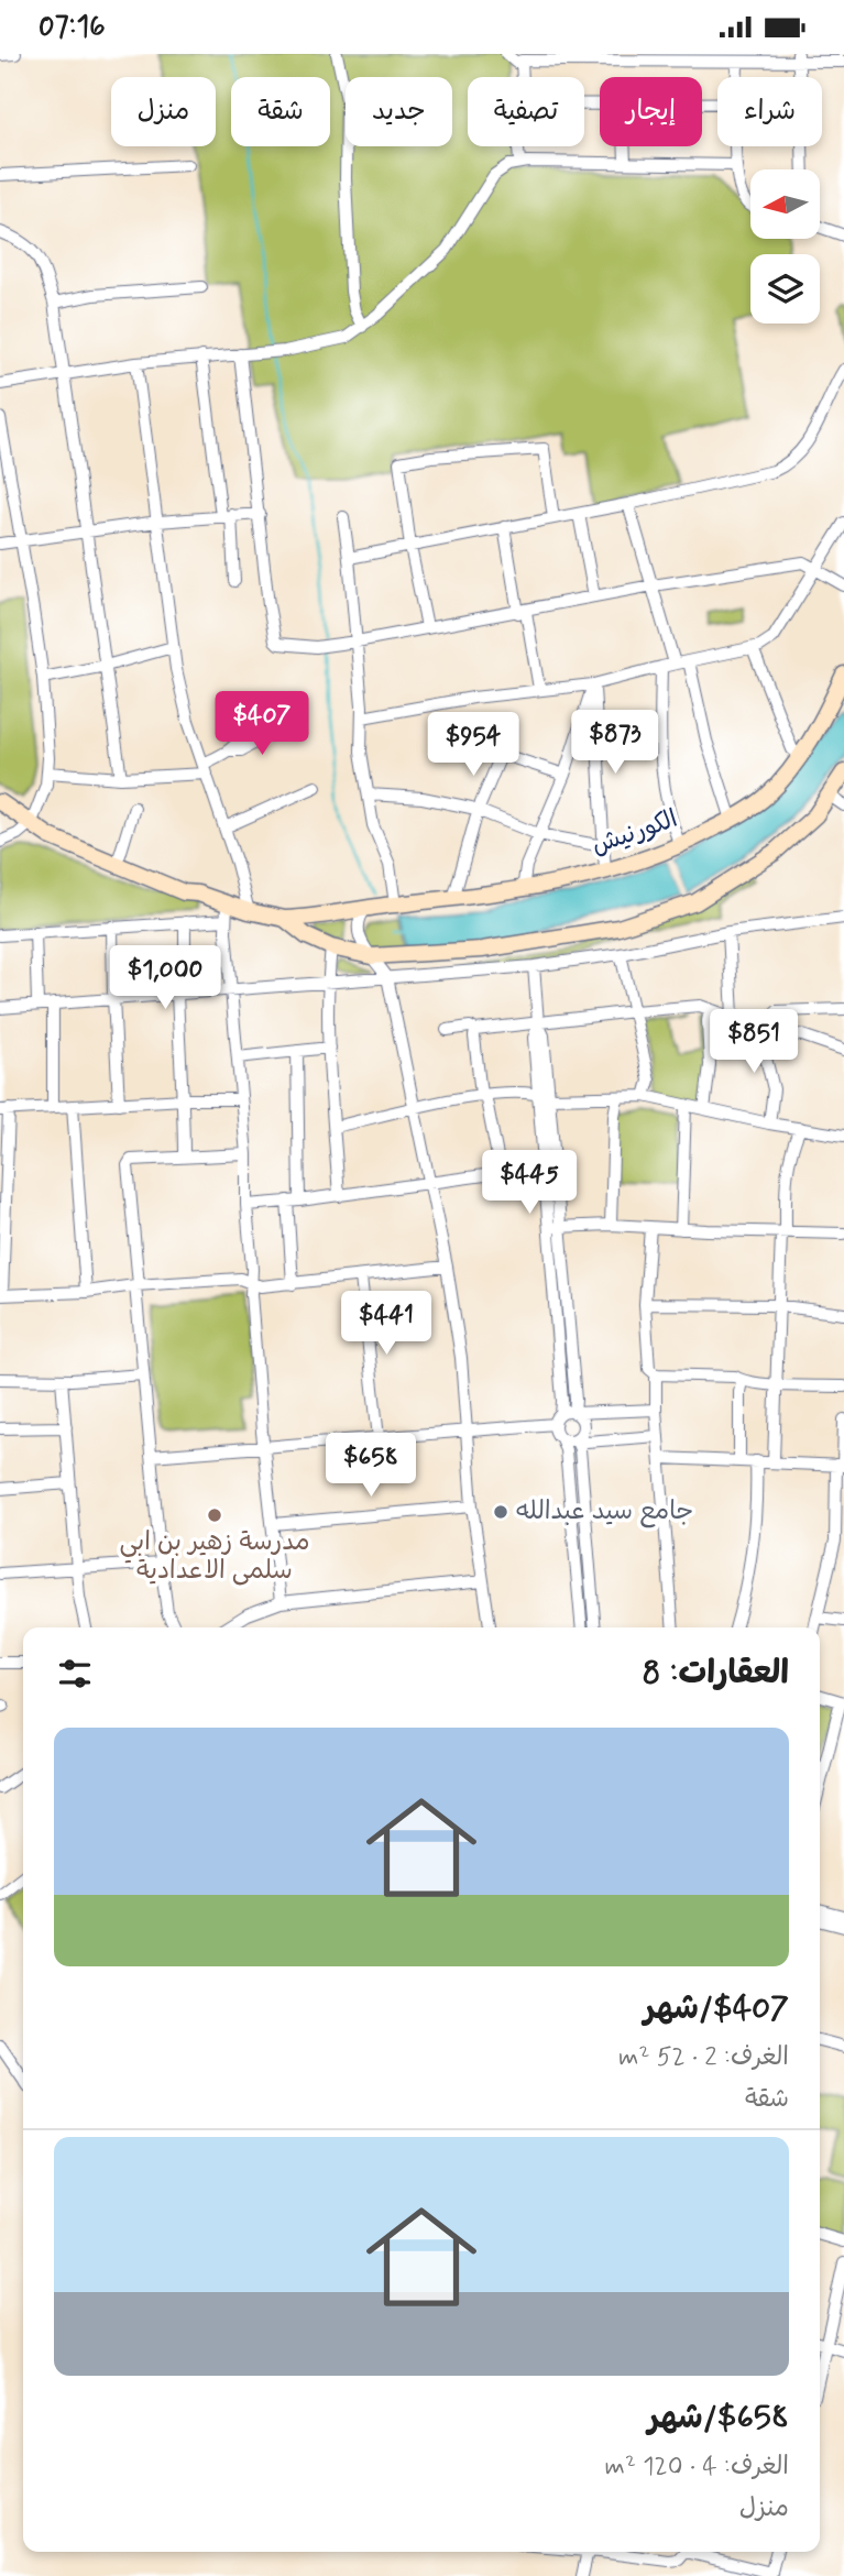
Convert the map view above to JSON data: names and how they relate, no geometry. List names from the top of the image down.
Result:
{
  "streets": {
    "main road": ["الكورنيش"]
  },
  "places": ["جامع سيد عبدالله", "مدرسة زهير بن ابي سلمى الاعدادية"],
  "north": "left",
  "page": {
    "status": "07:16",
    "chip": [
      "شراء",
      "إيجار",
      "تصفية",
      "جديد",
      "شقة",
      "منزل"
    ],
    "price": [
      "$407",
      "$873",
      "$954",
      "$1,000",
      "$851",
      "$445",
      "$441",
      "$658"
    ],
    "heading": "العقارات: 8",
    "list": [
      {
        "name": "$407/شهر",
        "note": "الغرف: 2 · 52 m² · شقة"
      },
      {
        "name": "$658/شهر",
        "note": "الغرف: 4 · 120 m² · منزل"
      }
    ]
  }
}
